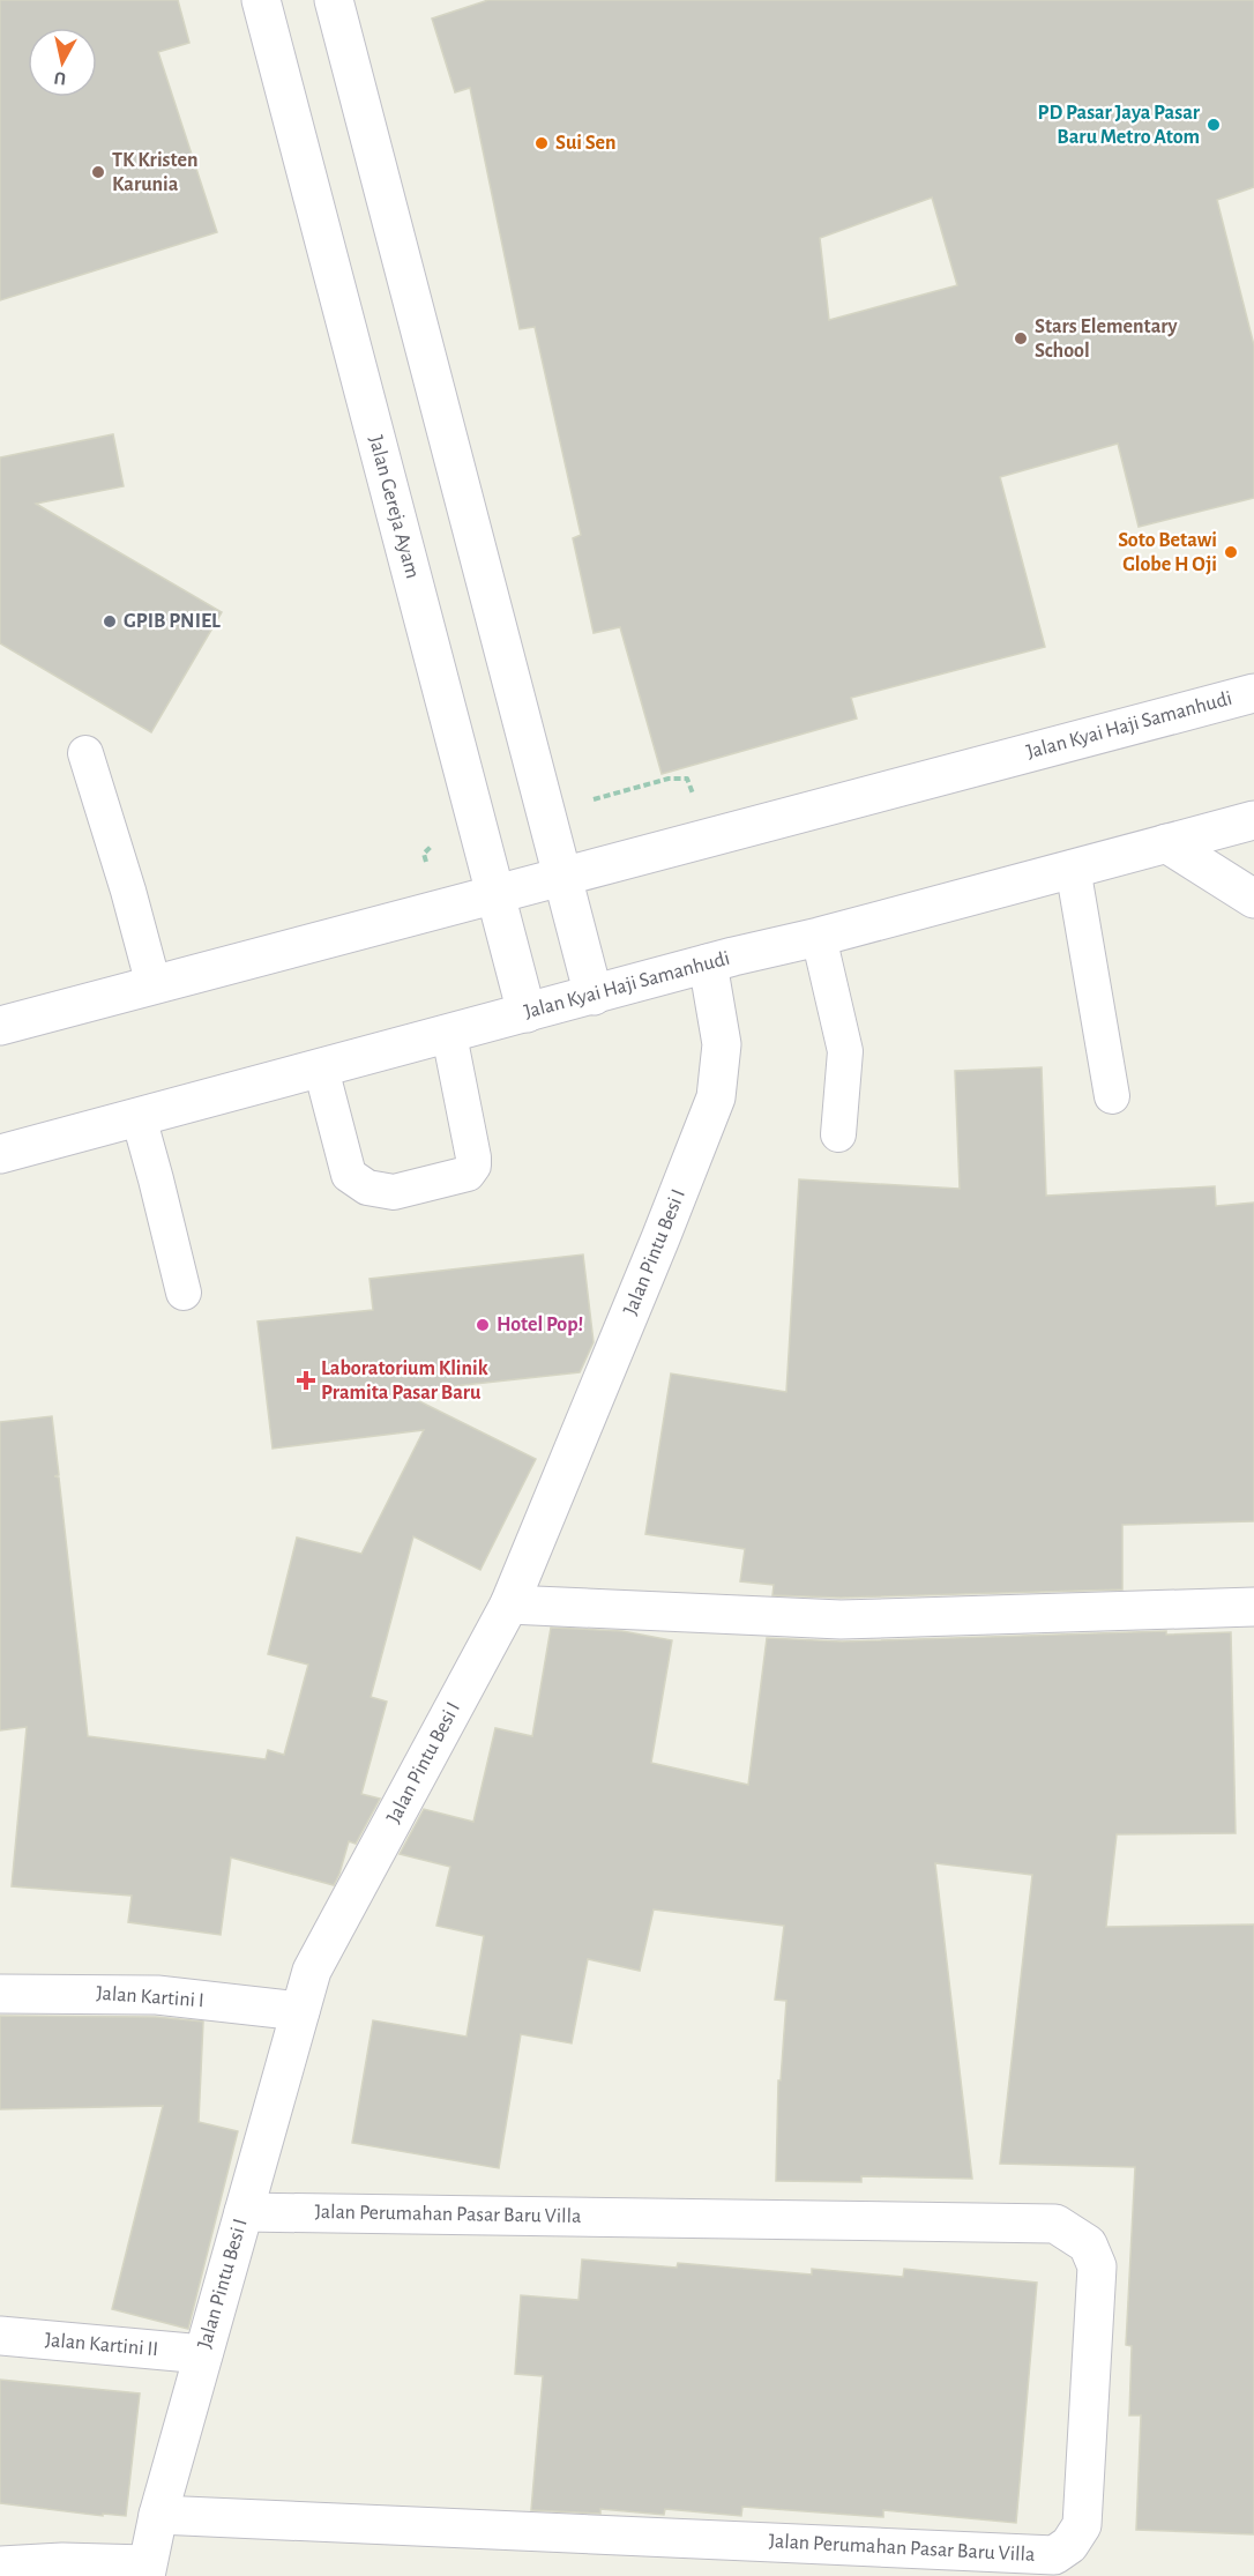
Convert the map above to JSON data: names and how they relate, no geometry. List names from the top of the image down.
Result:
{
  "streets": {
    "street": [
      "Jalan Gereja Ayam",
      "Jalan Kyai Haji Samanhudi",
      "Jalan Pintu Besi I",
      "Jalan Kartini I",
      "Jalan Perumahan Pasar Baru Villa",
      "Jalan Kartini II"
    ]
  },
  "crossings": [
    ["Jalan Gereja Ayam", "Jalan Kyai Haji Samanhudi"],
    ["Jalan Kyai Haji Samanhudi", "Jalan Pintu Besi I"],
    ["Jalan Pintu Besi I", "Jalan Kartini I"],
    ["Jalan Pintu Besi I", "Jalan Perumahan Pasar Baru Villa"],
    ["Jalan Pintu Besi I", "Jalan Kartini II"]
  ],
  "places": {
    "other": [
      "PD Pasar Jaya Pasar Baru Metro Atom",
      "Sui Sen",
      "TK Kristen Karunia",
      "Stars Elementary School",
      "Soto Betawi Globe H Oji",
      "GPIB PNIEL",
      "Hotel Pop!"
    ],
    "health": ["Laboratorium Klinik Pramita Pasar Baru"]
  },
  "north": "bottom"
}
